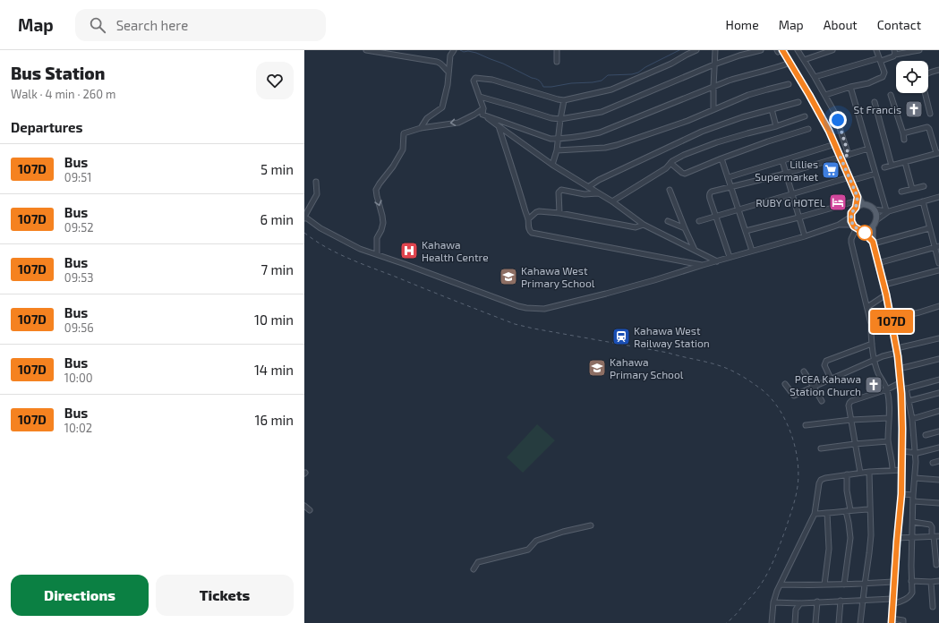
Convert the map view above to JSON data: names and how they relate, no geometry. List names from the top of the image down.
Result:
{
  "places": {
    "church": ["St Francis", "PCEA Kahawa Station Church"],
    "supermarket": ["Lillies Supermarket"],
    "hotel": ["RUBY G HOTEL"],
    "hospital": ["Kahawa Health Centre"],
    "school or university": ["Kahawa West Primary School", "Kahawa Primary School"],
    "station": ["Kahawa West Railway Station"]
  },
  "lines": ["bus line 107D"],
  "page": {
    "header": "Map",
    "search": "Search here",
    "nav": [
      "Home",
      "Map",
      "About",
      "Contact"
    ],
    "heading": [
      ["Bus Station", "Walk · 4 min · 260 m"],
      "Departures"
    ],
    "on_map": "107D",
    "list": [
      {
        "mark": "107D",
        "name": "Bus",
        "note": "09:51",
        "value": "5 min"
      },
      {
        "mark": "107D",
        "name": "Bus",
        "note": "09:52",
        "value": "6 min"
      },
      {
        "mark": "107D",
        "name": "Bus",
        "note": "09:53",
        "value": "7 min"
      },
      {
        "mark": "107D",
        "name": "Bus",
        "note": "09:56",
        "value": "10 min"
      },
      {
        "mark": "107D",
        "name": "Bus",
        "note": "10:00",
        "value": "14 min"
      },
      {
        "mark": "107D",
        "name": "Bus",
        "note": "10:02",
        "value": "16 min"
      }
    ],
    "buttons": ["Directions", "Tickets"]
  }
}
